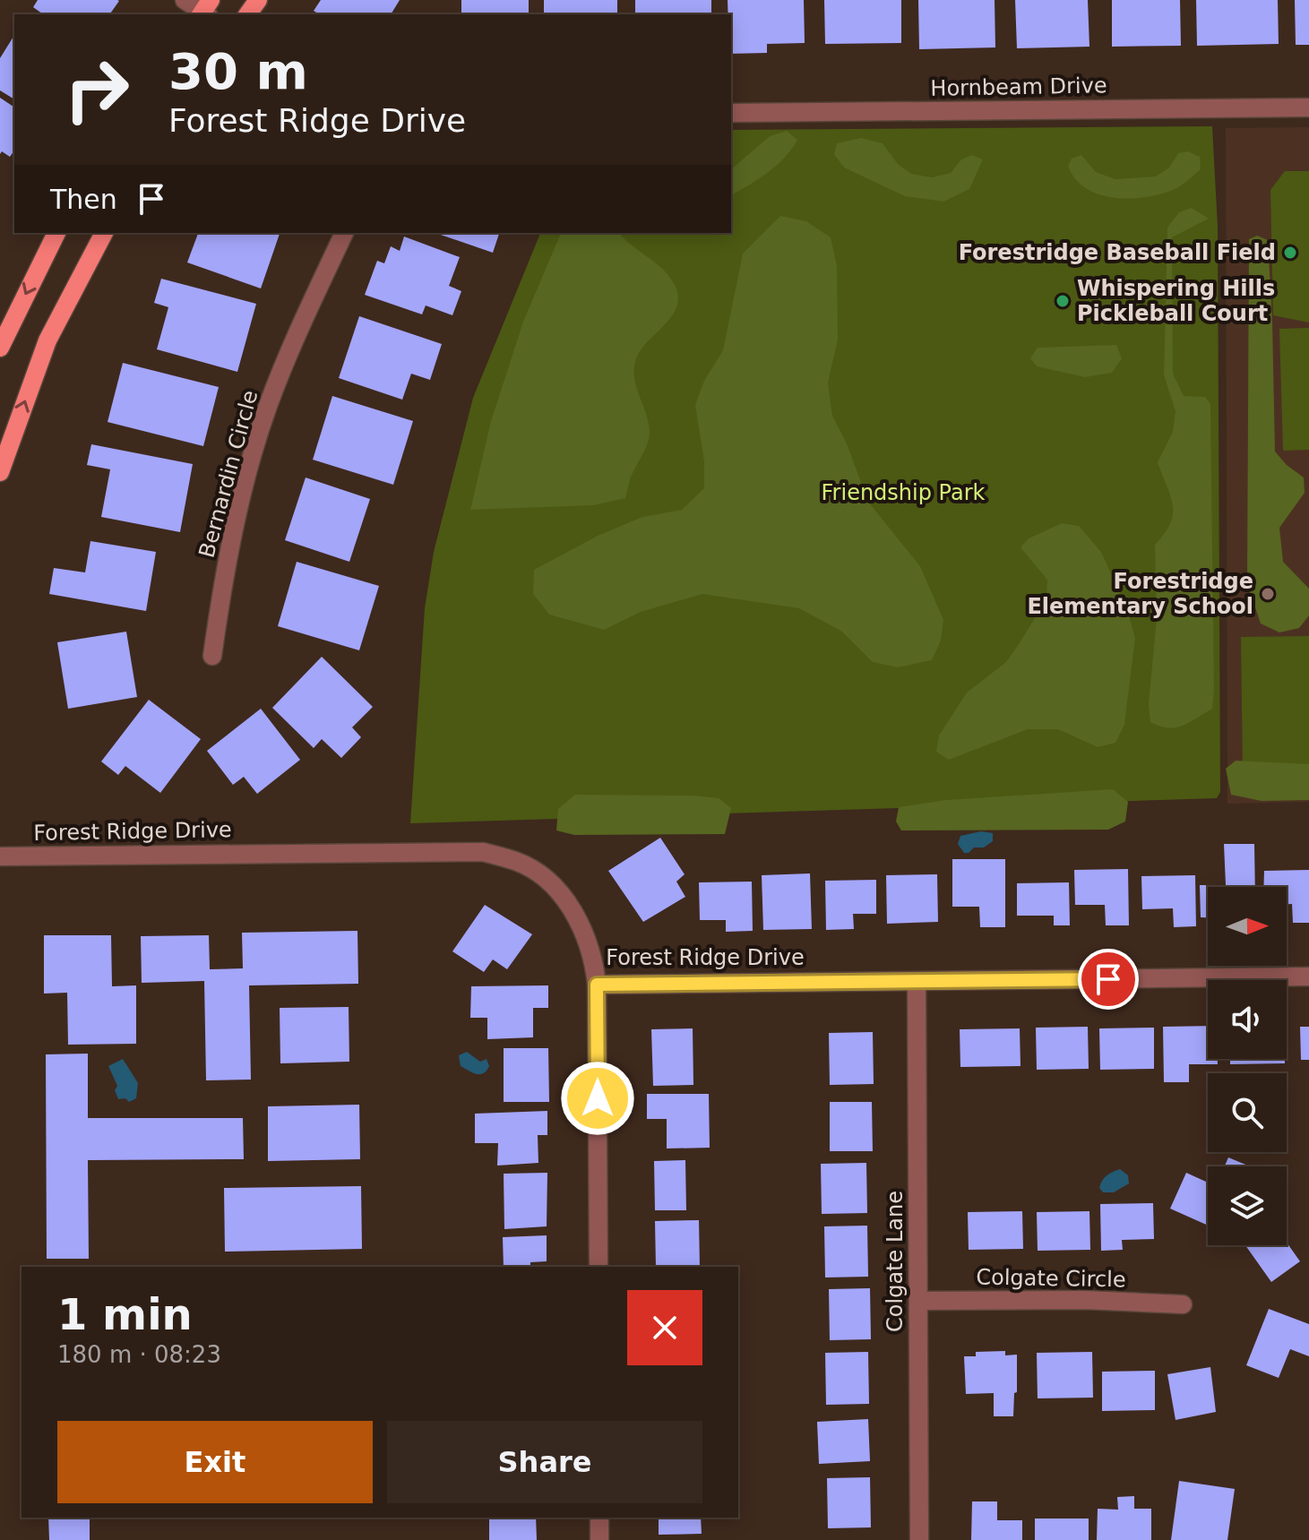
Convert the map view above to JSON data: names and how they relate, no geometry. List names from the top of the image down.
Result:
{
  "streets": {
    "street": [
      "Hornbeam Drive",
      "Bernardin Circle",
      "Forest Ridge Drive",
      "Colgate Lane",
      "Colgate Circle"
    ]
  },
  "crossings": [
    ["Forest Ridge Drive", "Colgate Lane"],
    ["Colgate Lane", "Colgate Circle"]
  ],
  "parks": ["Friendship Park"],
  "places": ["Forestridge Baseball Field", "Whispering Hills Pickleball Court", "Forestridge Elementary School"],
  "north": "right",
  "page": {
    "turn": ["30 m", "Forest Ridge Drive"],
    "then": "Then",
    "heading": ["1 min", "180 m · 08:23"],
    "buttons": ["Exit", "Share"]
  }
}
